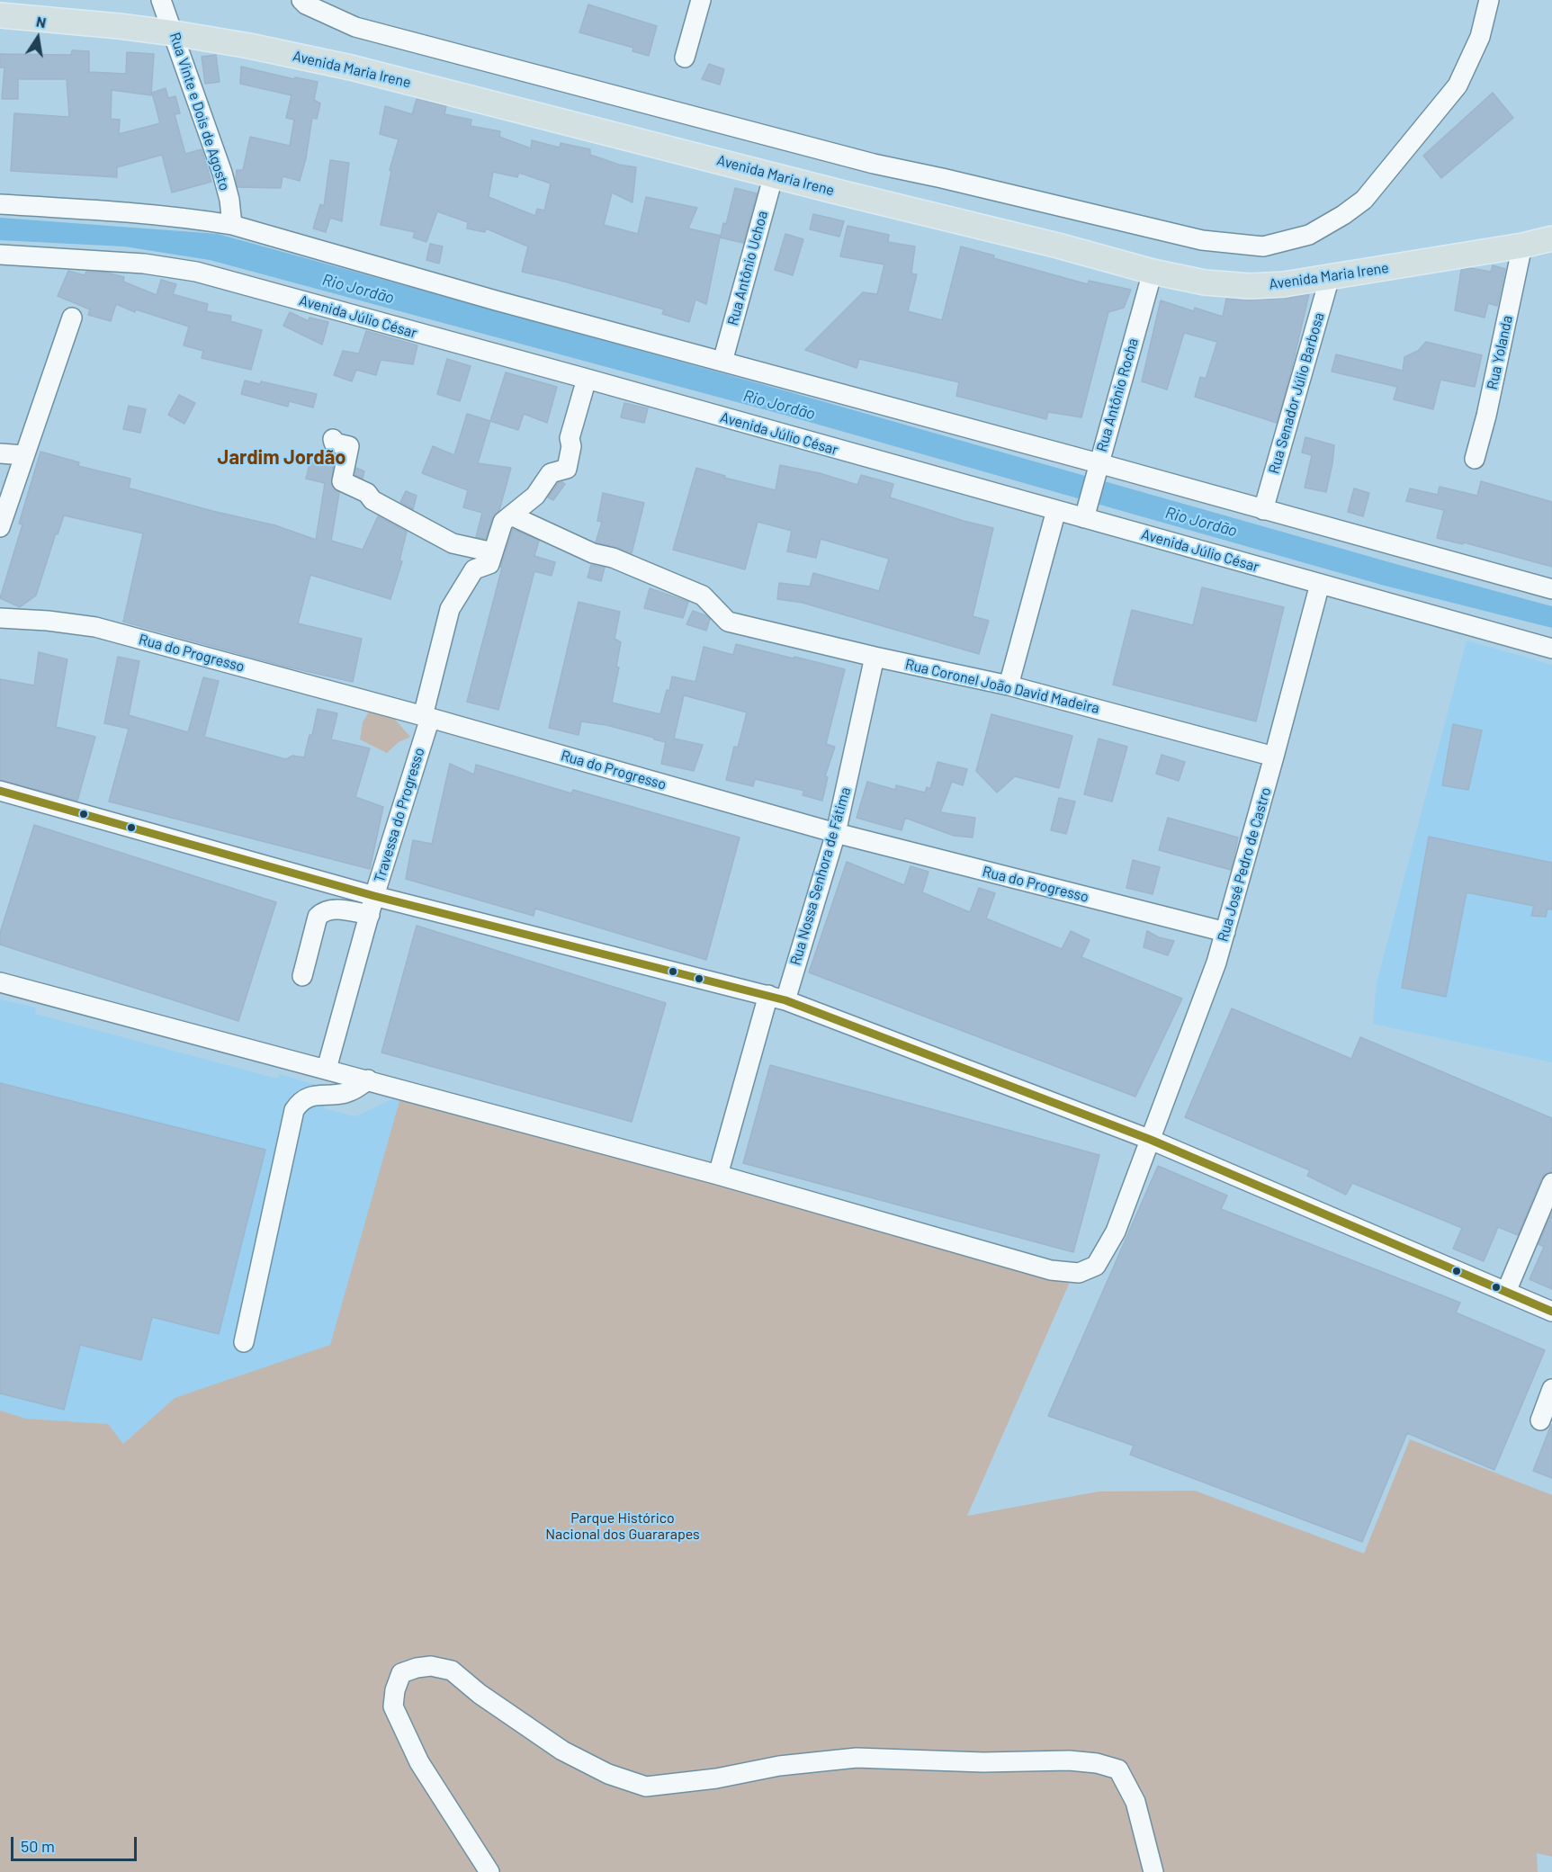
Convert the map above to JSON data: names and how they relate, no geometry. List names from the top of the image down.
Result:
{
  "streets": {
    "main road": ["Avenida Maria Irene"],
    "street": [
      "Rua Vinte e Dois de Agosto",
      "Rua Antônio Uchoa",
      "Avenida Júlio César",
      "Rua Yolanda",
      "Rua Senador Júlio Barbosa",
      "Rua Antônio Rocha",
      "Rua do Progresso",
      "Rua Coronel João David Madeira",
      "Travessa do Progresso",
      "Rua José Pedro de Castro",
      "Rua Nossa Senhora de Fátima"
    ]
  },
  "crossings": [
    ["Avenida Maria Irene", "Rua Vinte e Dois de Agosto"],
    ["Avenida Maria Irene", "Rua Antônio Uchoa"],
    ["Avenida Maria Irene", "Rua Yolanda"],
    ["Avenida Maria Irene", "Rua Senador Júlio Barbosa"],
    ["Avenida Maria Irene", "Rua Antônio Rocha"],
    ["Avenida Júlio César", "Rua Antônio Rocha"],
    ["Avenida Júlio César", "Rua José Pedro de Castro"],
    ["Rua do Progresso", "Travessa do Progresso"],
    ["Rua do Progresso", "Rua José Pedro de Castro"],
    ["Rua do Progresso", "Rua Nossa Senhora de Fátima"],
    ["Rua Coronel João David Madeira", "Rua José Pedro de Castro"],
    ["Rua Coronel João David Madeira", "Rua Nossa Senhora de Fátima"],
    ["Travessa do Progresso", "Rua José Pedro de Castro"],
    ["Rua José Pedro de Castro", "Rua Nossa Senhora de Fátima"]
  ],
  "districts": ["Jardim Jordão"],
  "water": ["Rio Jordão"],
  "parks": ["Parque Histórico Nacional dos Guararapes"],
  "scale_bar": "50 m",
  "north": "top"
}
